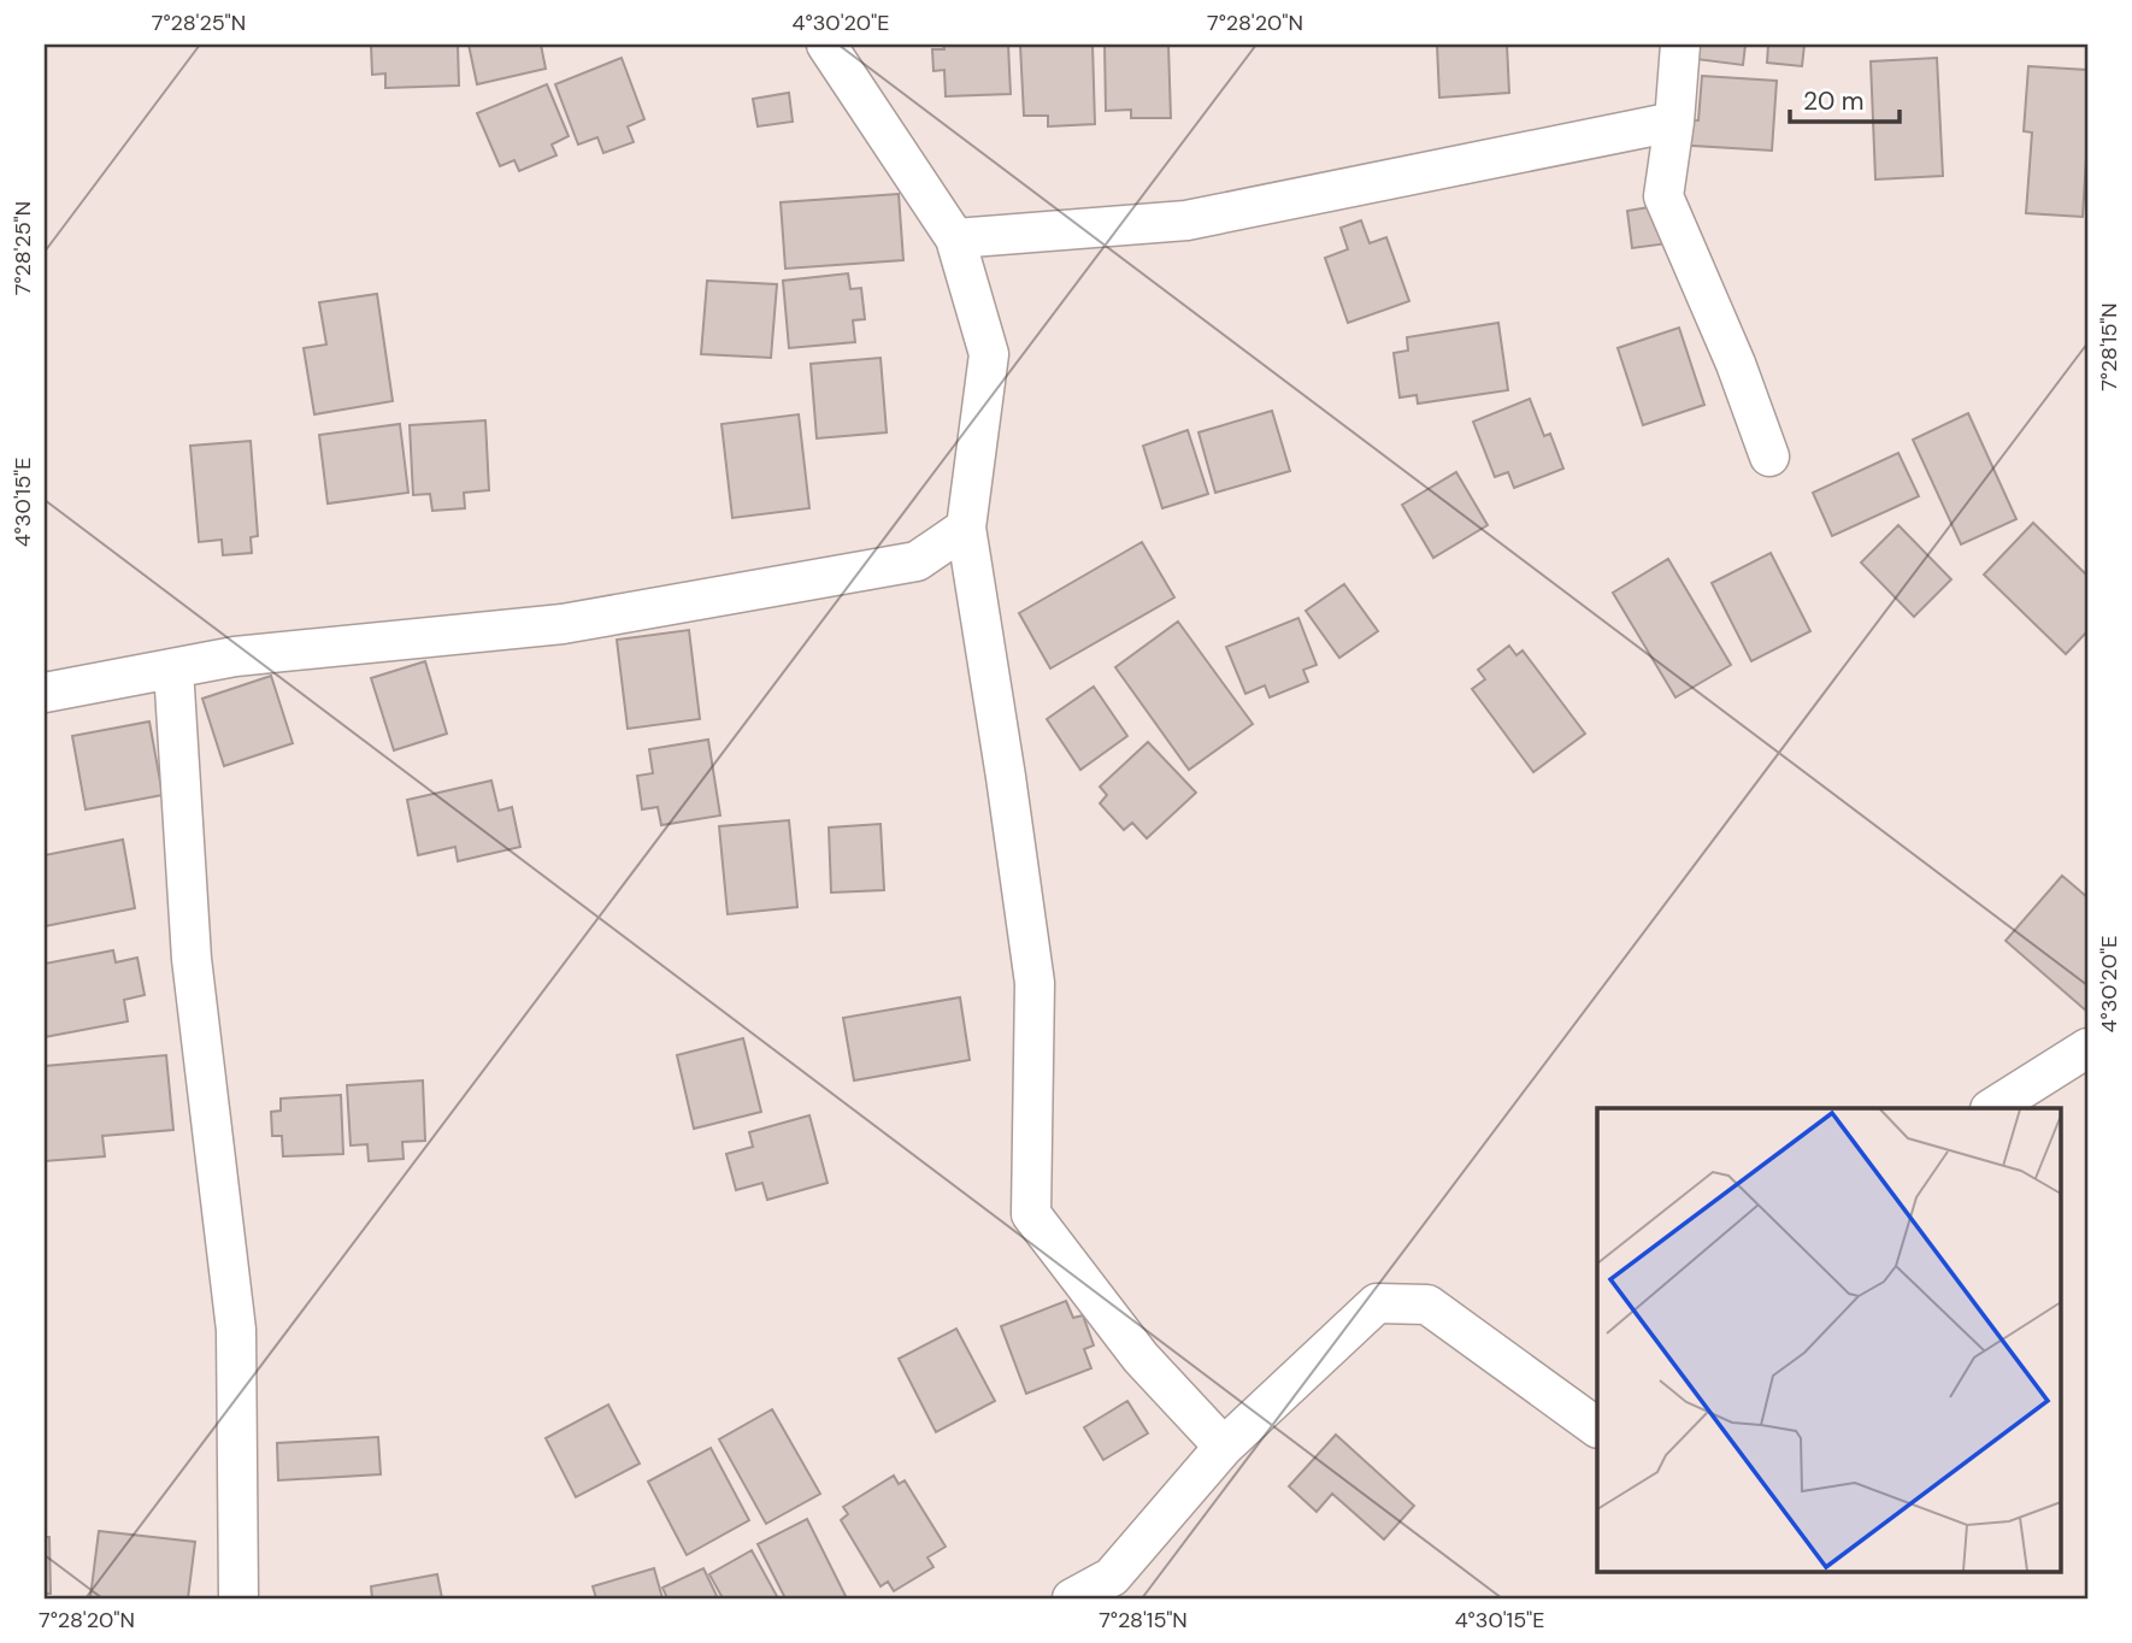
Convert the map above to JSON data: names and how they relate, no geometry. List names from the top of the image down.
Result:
{
  "scale_bar": "20 m",
  "coordinates": [
    "7°28'25\"N",
    "4°30'20\"E",
    "7°28'20\"N",
    "7°28'15\"N",
    "4°30'15\"E"
  ]
}
